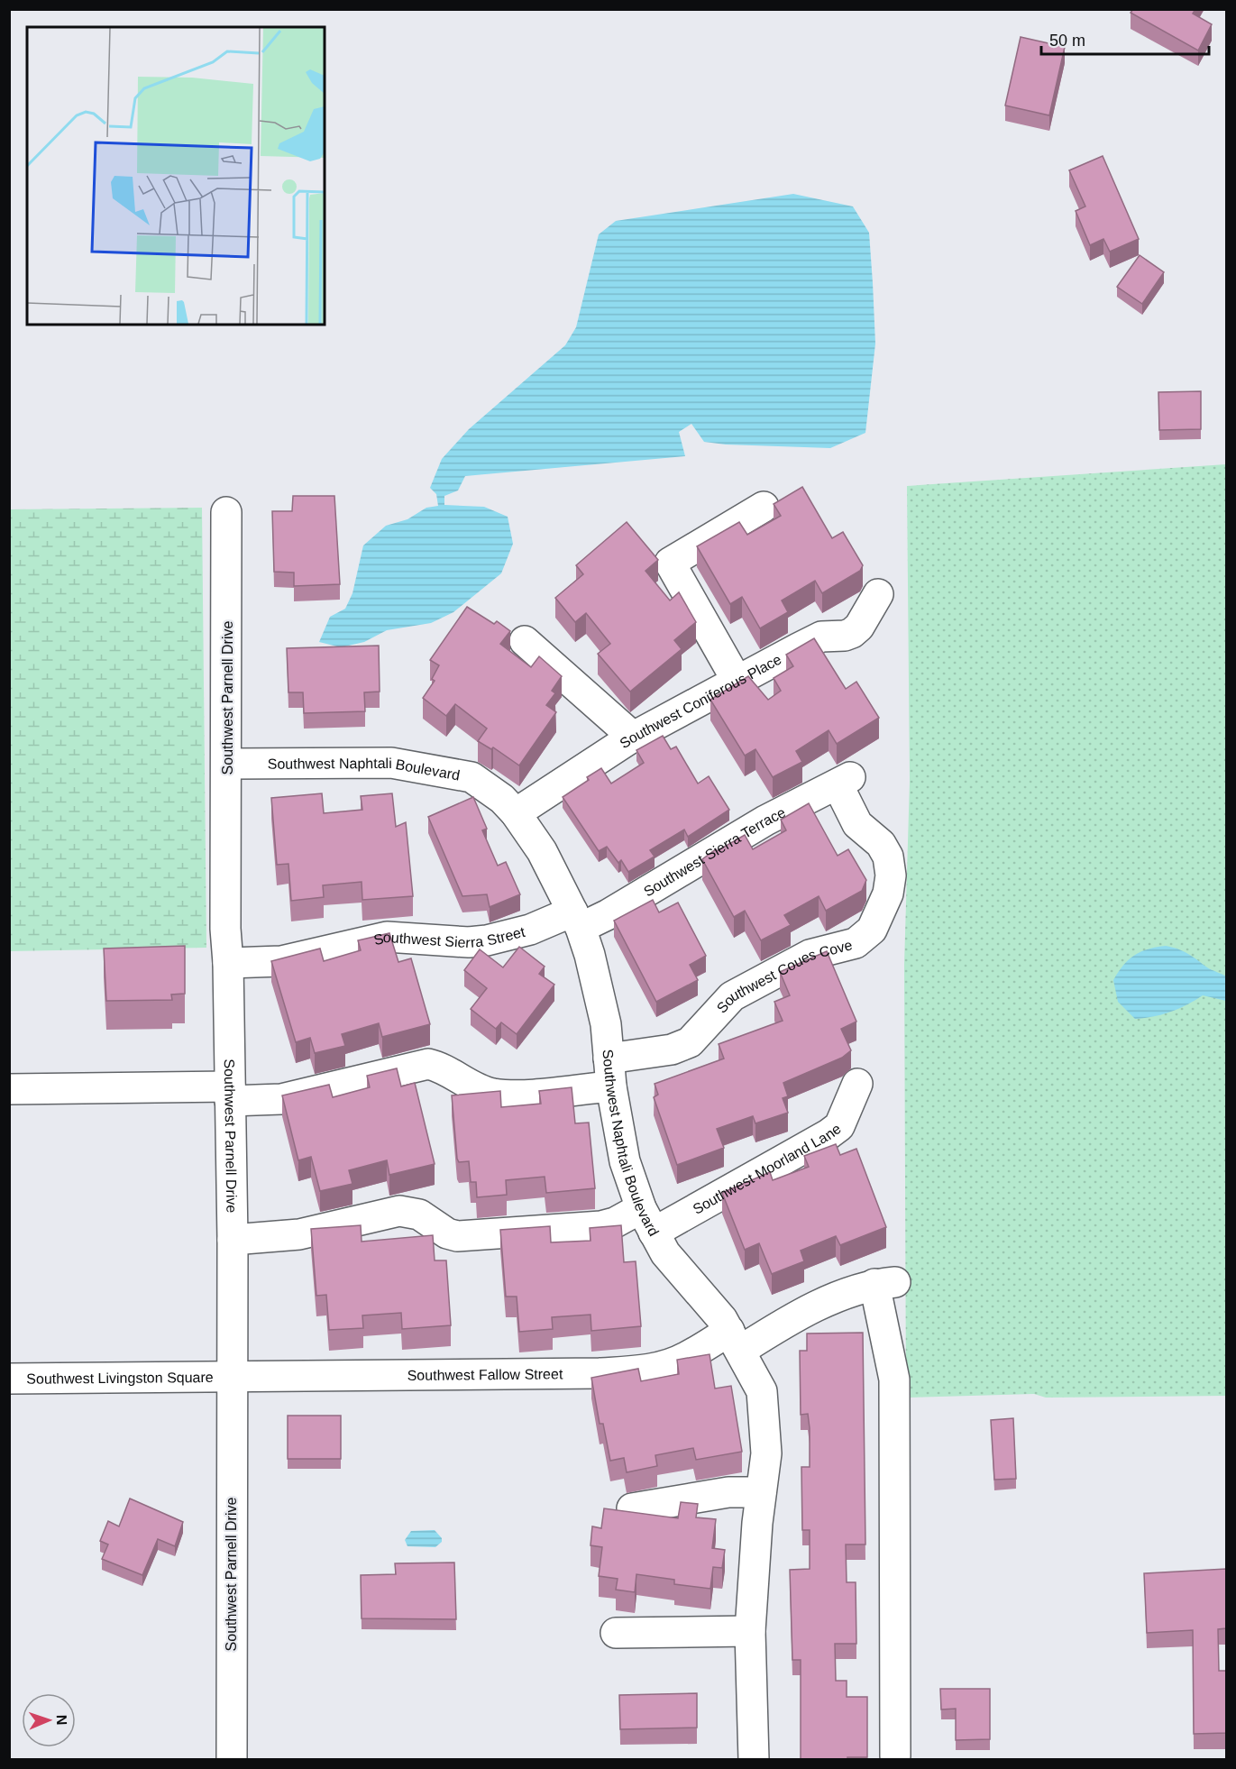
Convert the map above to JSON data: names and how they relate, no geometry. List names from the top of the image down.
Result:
{
  "streets": {
    "street": [
      "Southwest Parnell Drive",
      "Southwest Coniferous Place",
      "Southwest Naphtali Boulevard",
      "Southwest Sierra Terrace",
      "Southwest Sierra Street",
      "Southwest Coues Cove",
      "Southwest Moorland Lane",
      "Southwest Fallow Street",
      "Southwest Livingston Square"
    ]
  },
  "crossings": [
    ["Southwest Parnell Drive", "Southwest Naphtali Boulevard"],
    ["Southwest Parnell Drive", "Southwest Sierra Street"],
    ["Southwest Parnell Drive", "Southwest Coues Cove"],
    ["Southwest Parnell Drive", "Southwest Moorland Lane"],
    ["Southwest Parnell Drive", "Southwest Fallow Street"],
    ["Southwest Parnell Drive", "Southwest Livingston Square"],
    ["Southwest Coniferous Place", "Southwest Naphtali Boulevard"],
    ["Southwest Naphtali Boulevard", "Southwest Sierra Terrace"],
    ["Southwest Naphtali Boulevard", "Southwest Sierra Street"],
    ["Southwest Naphtali Boulevard", "Southwest Coues Cove"],
    ["Southwest Naphtali Boulevard", "Southwest Moorland Lane"],
    ["Southwest Naphtali Boulevard", "Southwest Fallow Street"],
    ["Southwest Sierra Terrace", "Southwest Sierra Street"],
    ["Southwest Sierra Terrace", "Southwest Coues Cove"],
    ["Southwest Fallow Street", "Southwest Livingston Square"]
  ],
  "scale_bar": "50 m",
  "north": "right"
}
